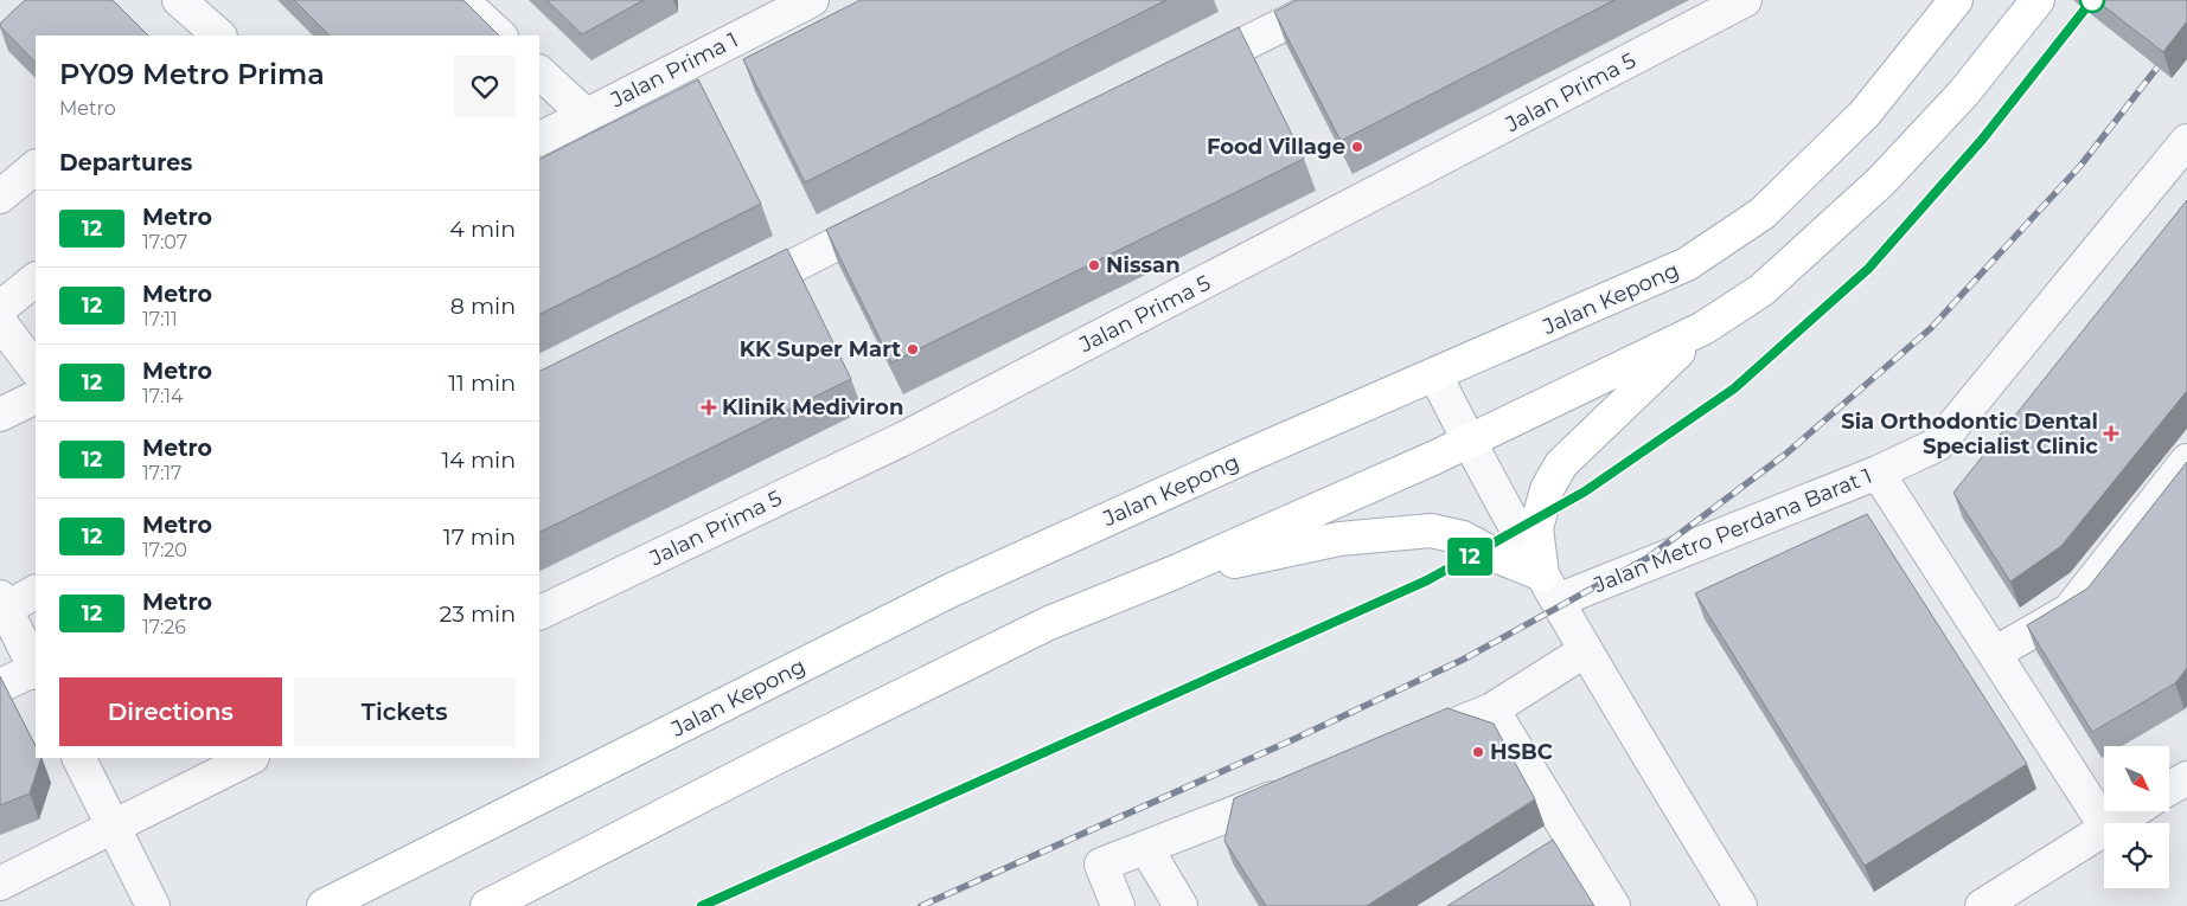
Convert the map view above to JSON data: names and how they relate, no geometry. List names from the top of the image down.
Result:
{
  "streets": {
    "main road": ["Jalan Kepong"],
    "street": ["Jalan Prima 1", "Jalan Prima 5", "Jalan Metro Perdana Barat 1"]
  },
  "places": {
    "other": [
      "Food Village",
      "Nissan",
      "KK Super Mart",
      "HSBC"
    ],
    "health": ["Klinik Mediviron", "Sia Orthodontic Dental Specialist Clinic"]
  },
  "lines": ["metro line 12"],
  "north": "bottom right",
  "page": {
    "on_map": "12",
    "heading": [
      ["PY09 Metro Prima", "Metro"],
      "Departures"
    ],
    "list": [
      {
        "mark": "12",
        "name": "Metro",
        "note": "17:07",
        "value": "4 min"
      },
      {
        "mark": "12",
        "name": "Metro",
        "note": "17:11",
        "value": "8 min"
      },
      {
        "mark": "12",
        "name": "Metro",
        "note": "17:14",
        "value": "11 min"
      },
      {
        "mark": "12",
        "name": "Metro",
        "note": "17:17",
        "value": "14 min"
      },
      {
        "mark": "12",
        "name": "Metro",
        "note": "17:20",
        "value": "17 min"
      },
      {
        "mark": "12",
        "name": "Metro",
        "note": "17:26",
        "value": "23 min"
      }
    ],
    "buttons": ["Directions", "Tickets"]
  }
}
